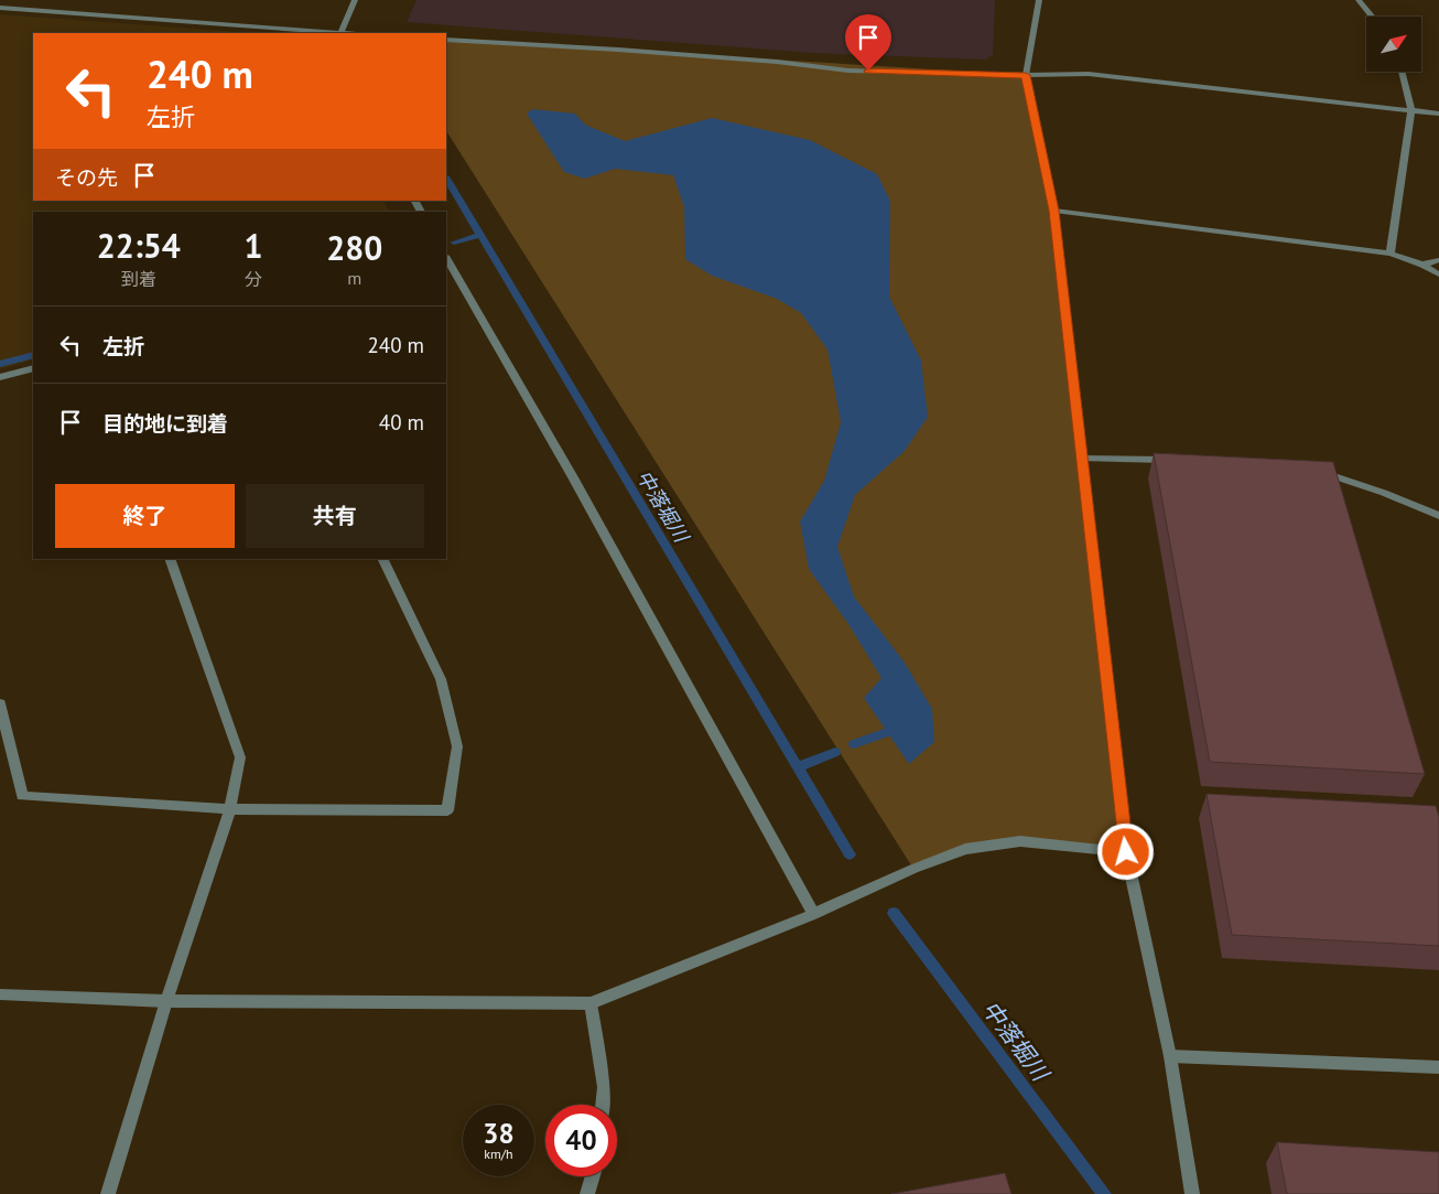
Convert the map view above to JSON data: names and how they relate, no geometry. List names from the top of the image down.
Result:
{
  "water": ["中落堀川"],
  "north": "top right",
  "page": {
    "turn": ["240 m", "左折"],
    "then": "その先",
    "eta": [
      "22:54",
      "到着",
      "1",
      "分",
      "280",
      "m"
    ],
    "list": [
      {
        "name": "左折",
        "value": "240 m"
      },
      {
        "name": "目的地に到着",
        "value": "40 m"
      }
    ],
    "buttons": ["終了", "共有"],
    "speed": "38 km/h",
    "limit": "40"
  }
}
